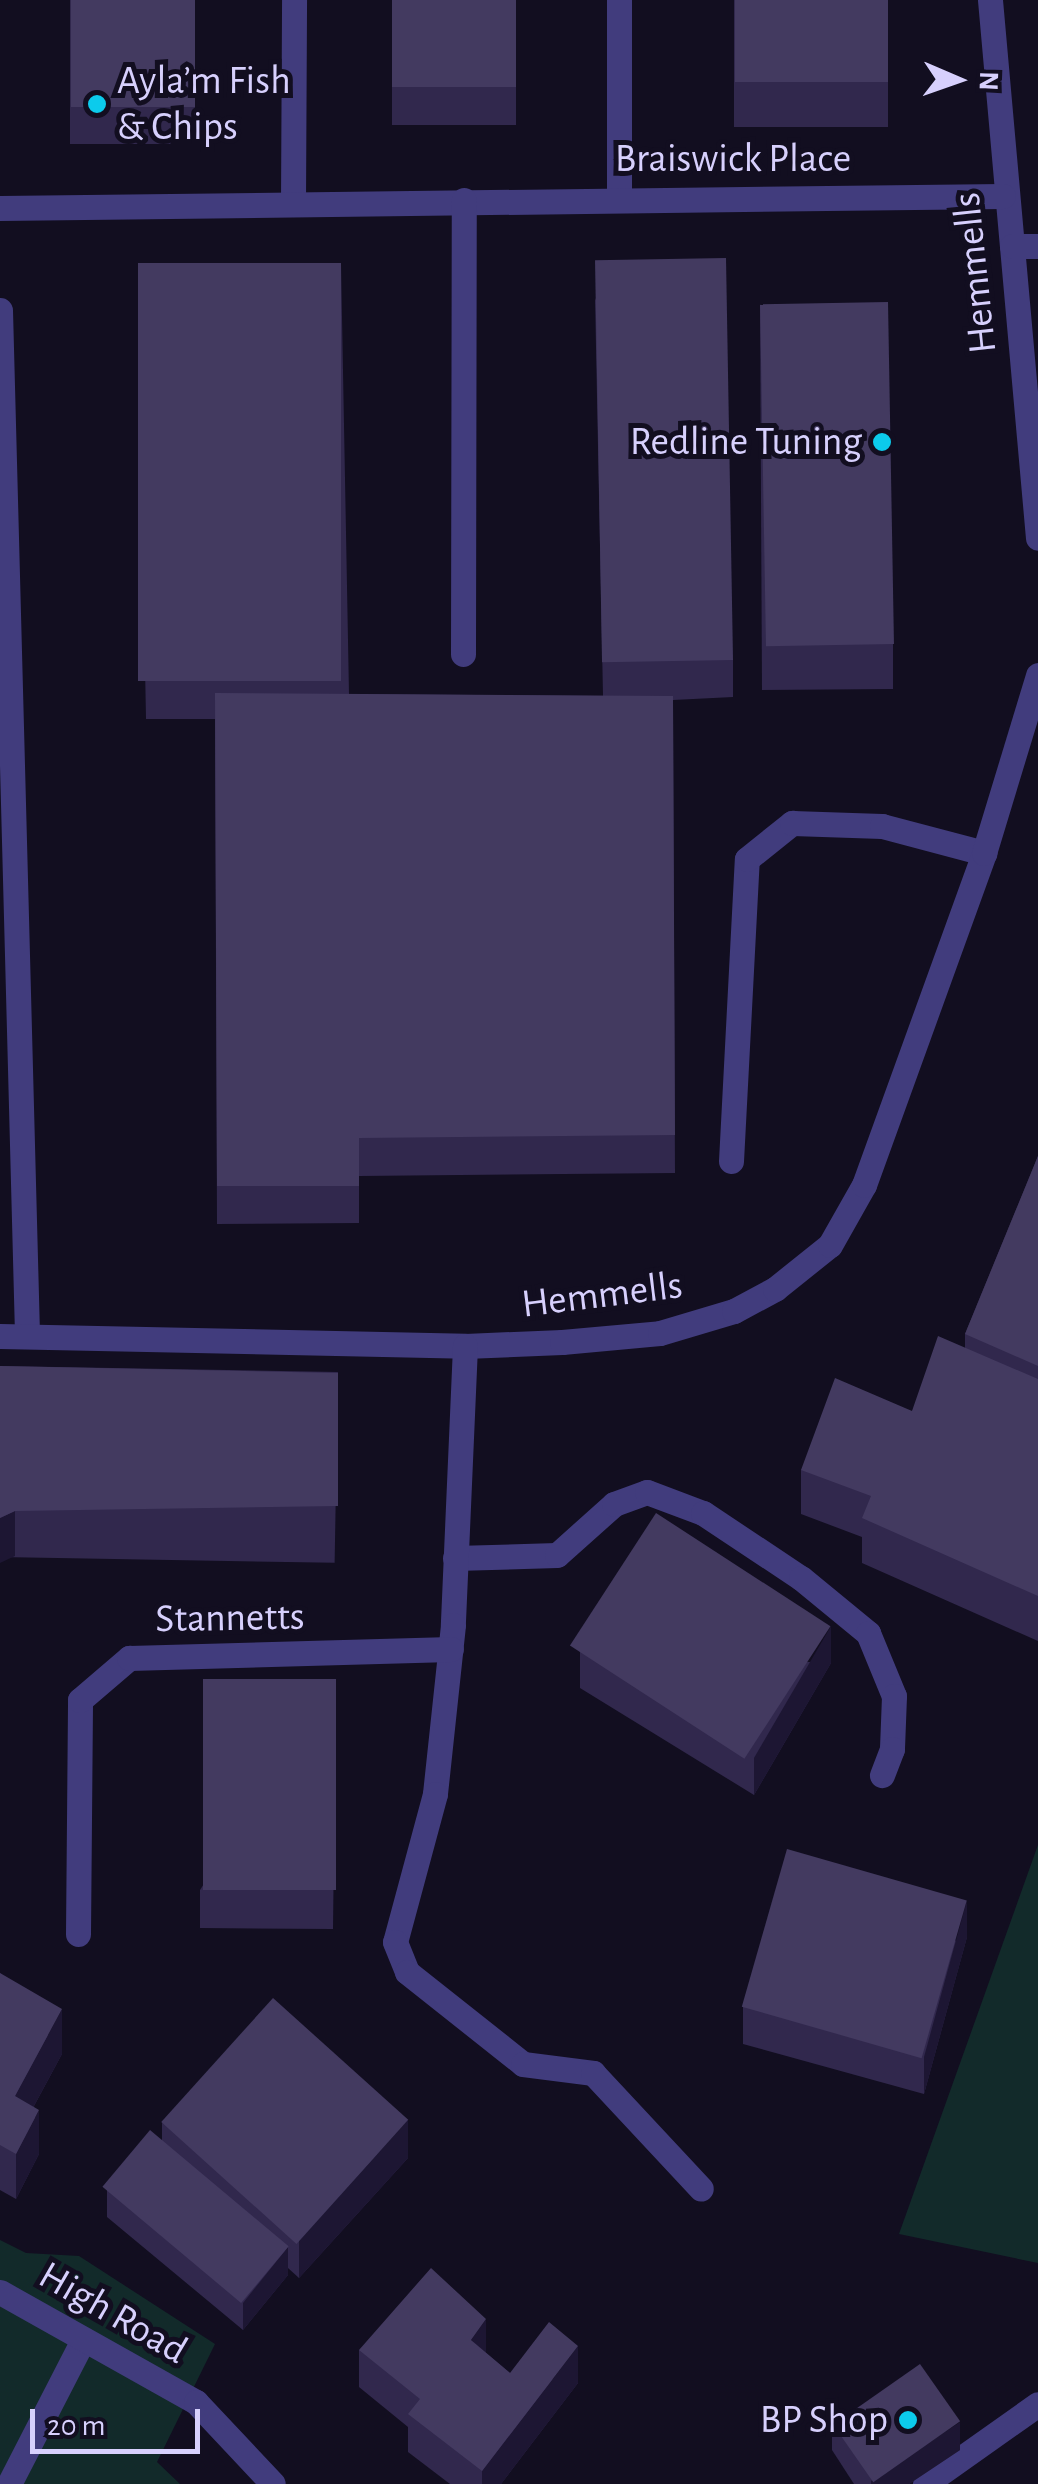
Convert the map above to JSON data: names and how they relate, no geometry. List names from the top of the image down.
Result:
{
  "streets": {
    "street": [
      "Braiswick Place",
      "Hemmells",
      "Stannetts",
      "High Road"
    ]
  },
  "crossings": [
    ["Braiswick Place", "Hemmells"]
  ],
  "places": ["Ayla’m Fish & Chips", "Redline Tuning", "BP Shop"],
  "scale_bar": "20 m",
  "north": "right"
}
